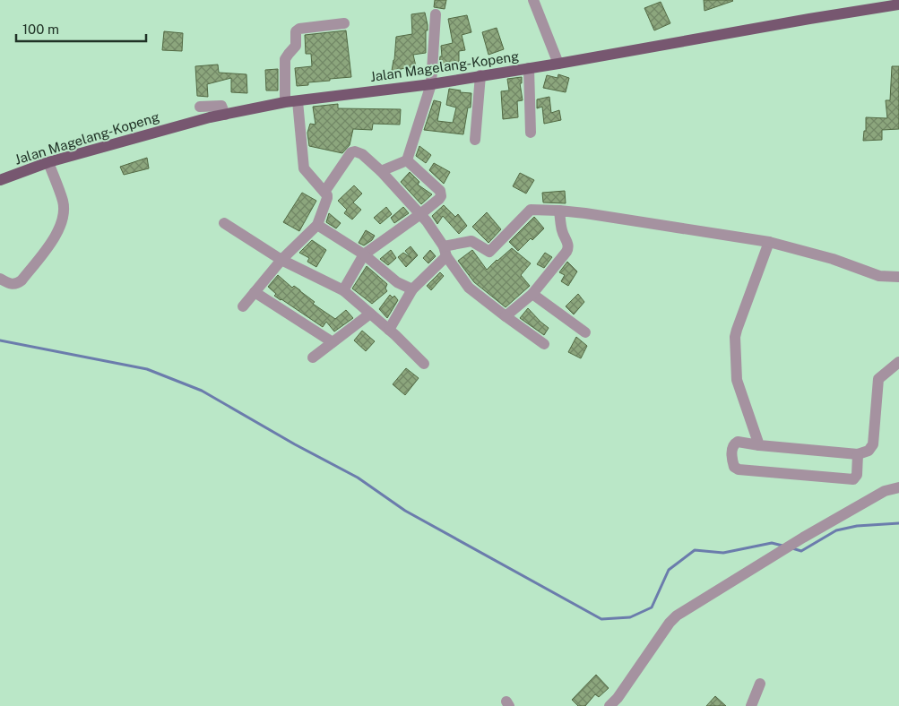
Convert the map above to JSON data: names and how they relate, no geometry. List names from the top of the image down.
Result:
{
  "streets": {
    "main road": ["Jalan Magelang-Kopeng"]
  },
  "scale_bar": "100 m"
}
